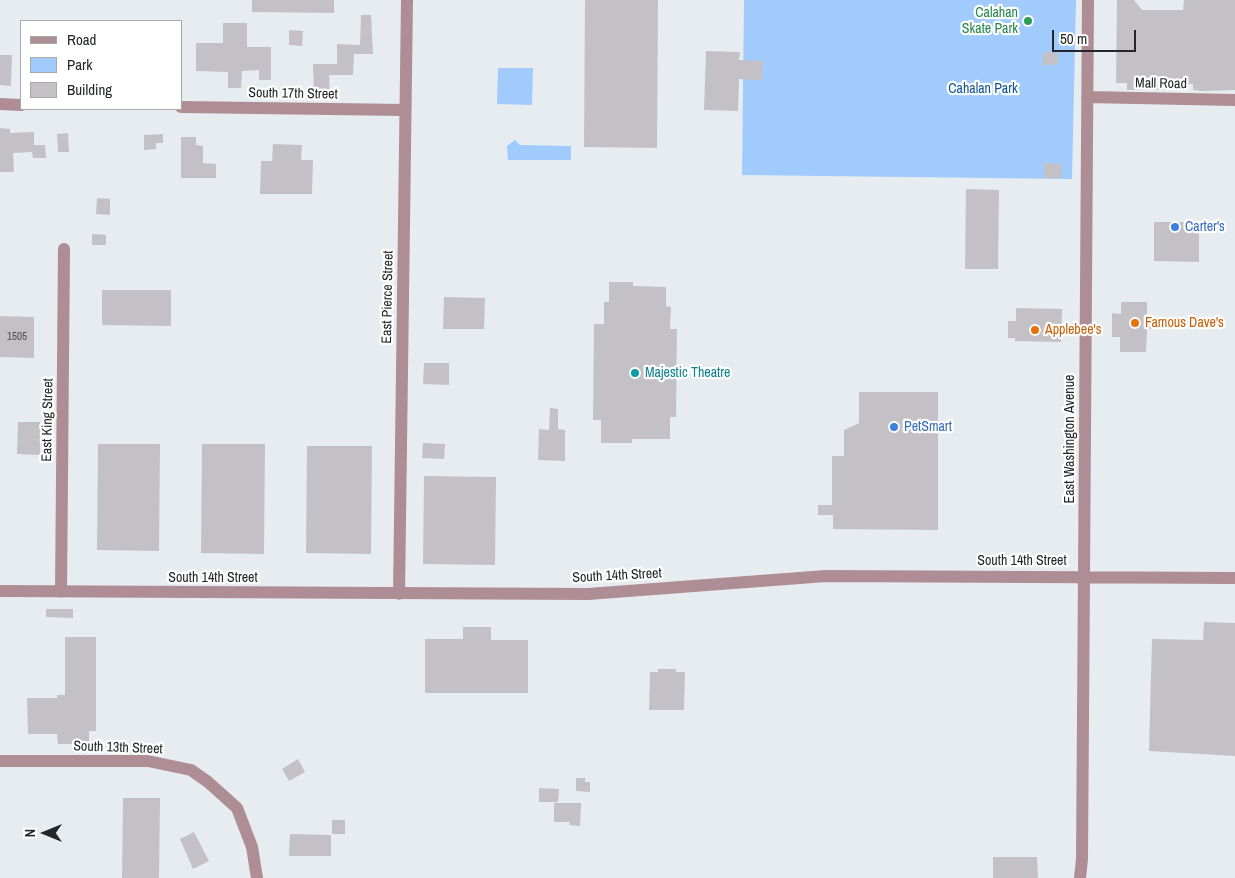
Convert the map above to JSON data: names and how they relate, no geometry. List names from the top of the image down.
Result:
{
  "streets": {
    "street": [
      "Mall Road",
      "South 17th Street",
      "East Pierce Street",
      "East King Street",
      "East Washington Avenue",
      "South 14th Street",
      "South 13th Street"
    ]
  },
  "crossings": [
    ["Mall Road", "East Washington Avenue"],
    ["South 17th Street", "East Pierce Street"],
    ["East Pierce Street", "South 14th Street"],
    ["East King Street", "South 14th Street"],
    ["East Washington Avenue", "South 14th Street"]
  ],
  "parks": ["Cahalan Park"],
  "places": [
    "Calahan Skate Park",
    "Carter's",
    "Famous Dave's",
    "Applebee's",
    "Majestic Theatre",
    "PetSmart"
  ],
  "house_numbers": ["1505"],
  "legend": ["Road", "Park", "Building"],
  "scale_bar": "50 m",
  "north": "left"
}
